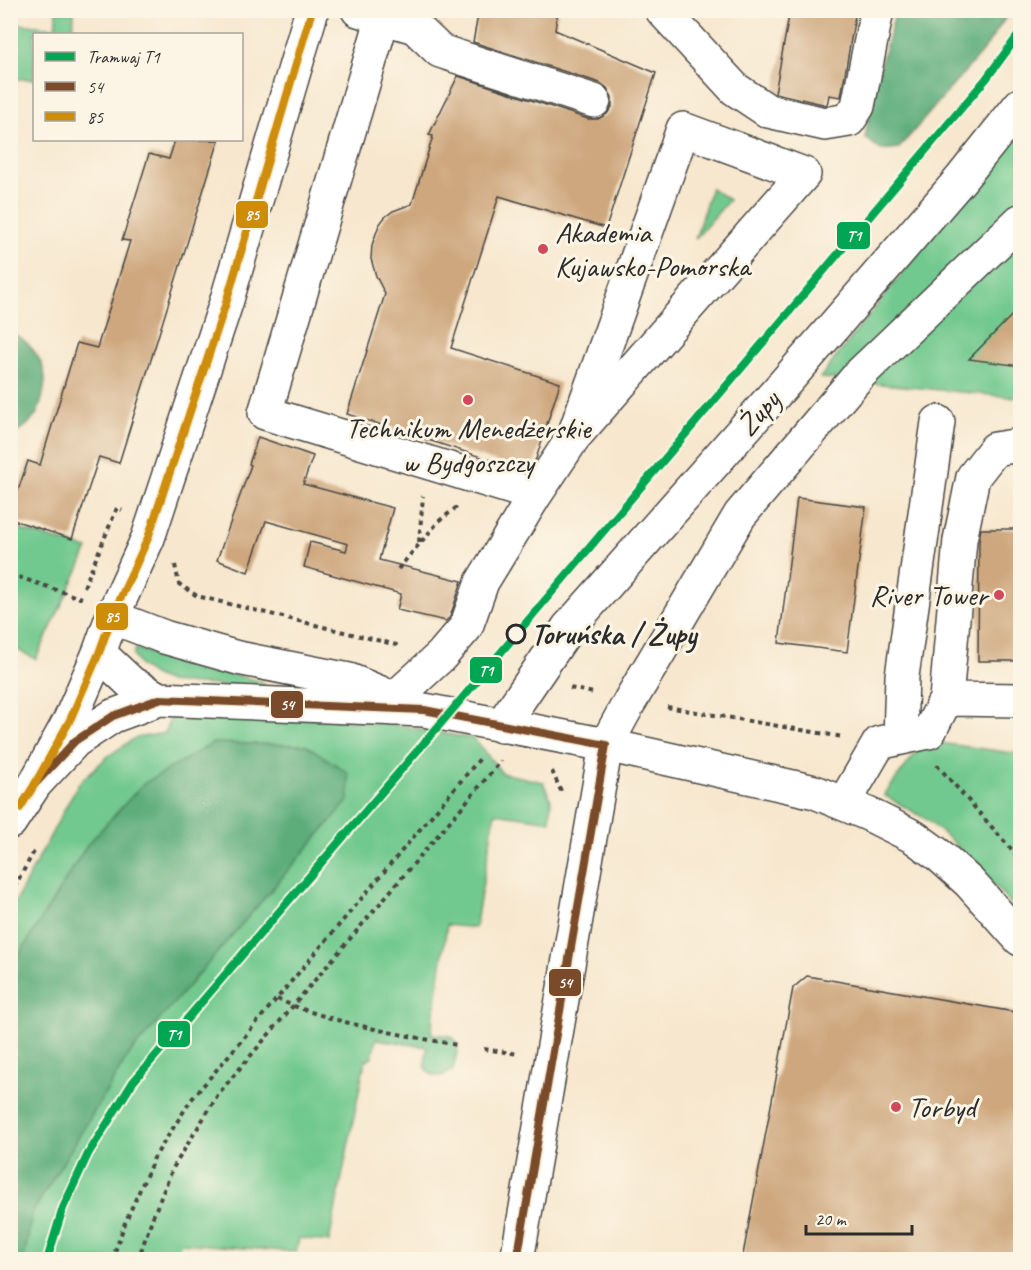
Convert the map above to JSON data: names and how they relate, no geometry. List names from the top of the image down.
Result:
{
  "streets": {
    "street": ["Żupy"]
  },
  "places": [
    "Akademia Kujawsko-Pomorska",
    "Technikum Menedżerskie w Bydgoszczy",
    "River Tower",
    "Toruńska / Żupy",
    "Torbyd"
  ],
  "lines": ["transit line 85", "tram line T1", "transit line 54"],
  "legend": ["Tramwaj T1", "54", "85"],
  "scale_bar": "20 m"
}
